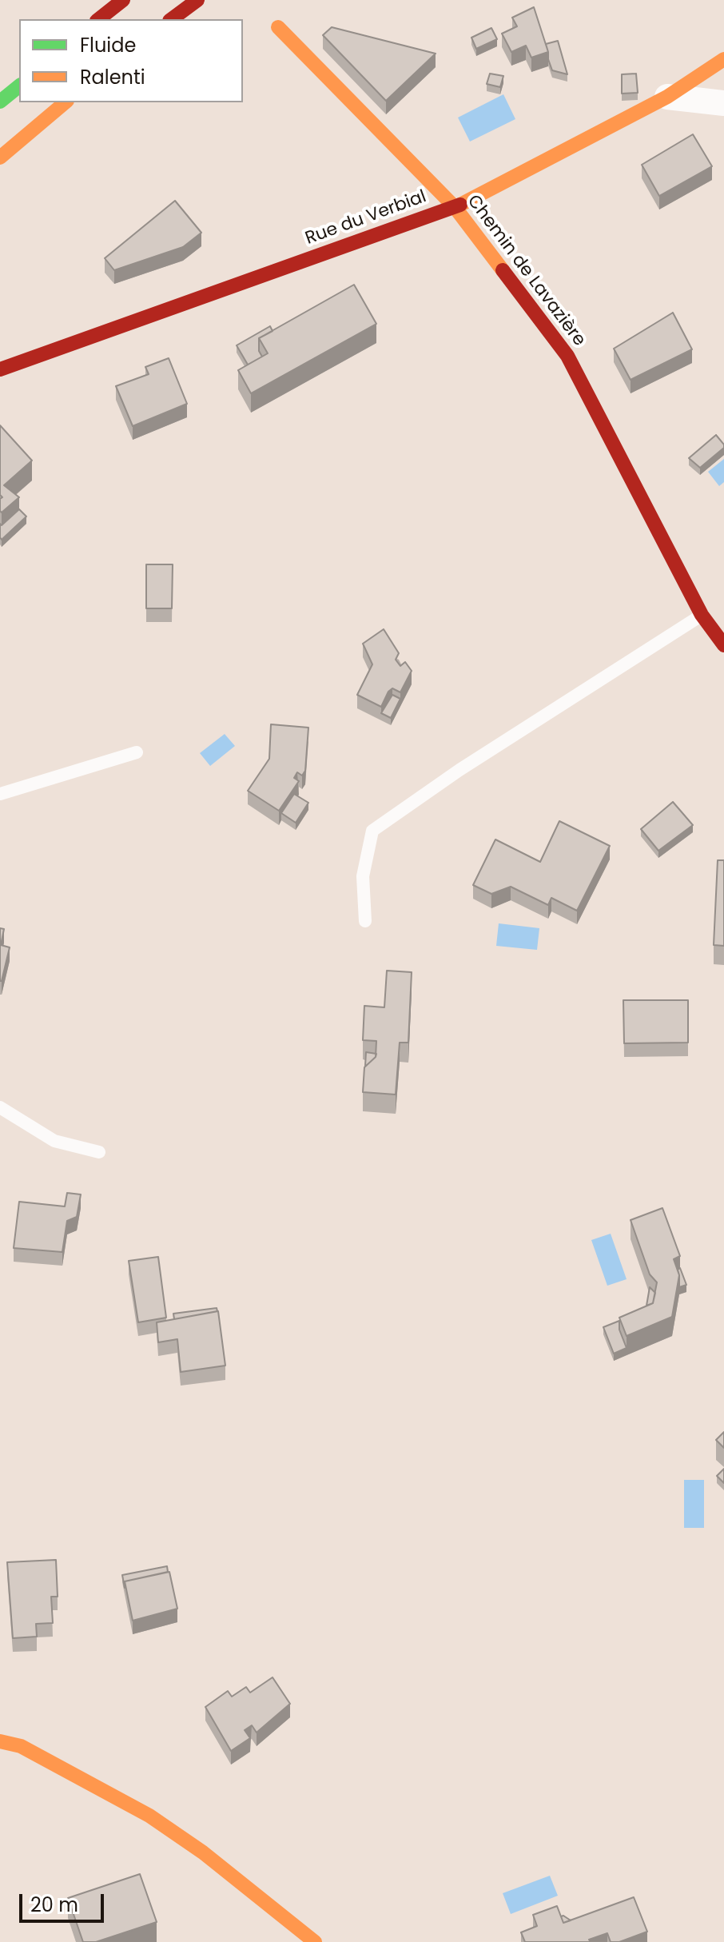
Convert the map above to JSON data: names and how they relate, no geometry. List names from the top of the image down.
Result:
{
  "streets": {
    "main road": ["Rue du Verbial", "Chemin de Lavazière"]
  },
  "crossings": [
    ["Rue du Verbial", "Chemin de Lavazière"]
  ],
  "legend": ["Fluide", "Ralenti"],
  "scale_bar": "20 m"
}
